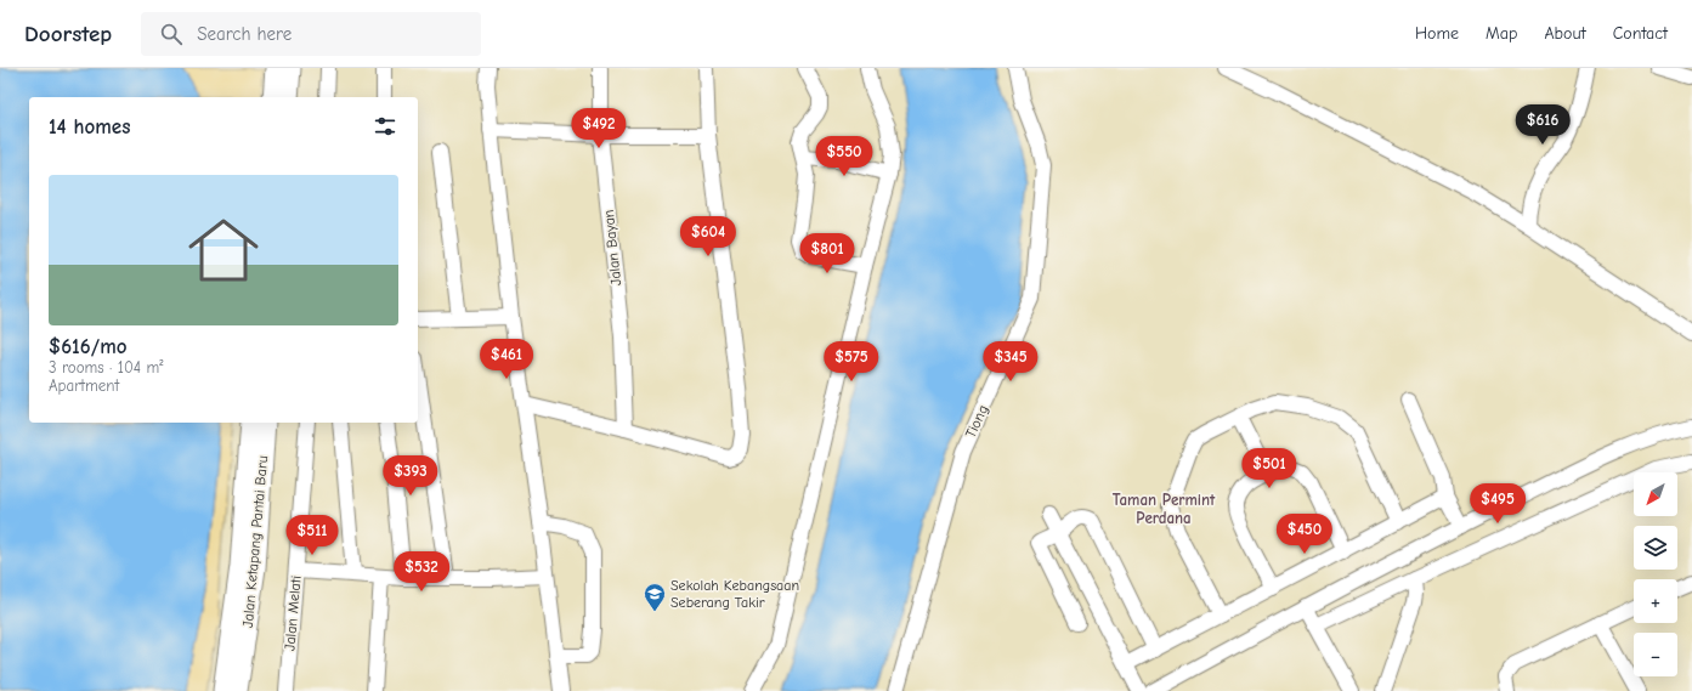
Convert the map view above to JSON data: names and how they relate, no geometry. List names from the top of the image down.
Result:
{
  "streets": {
    "main road": ["Jalan Ketapang Pantai Baru"],
    "street": ["Jalan Bayan", "Tiong", "Jalan Melati"]
  },
  "districts": ["Taman Permint Perdana"],
  "places": {
    "school or university": ["Sekolah Kebangsaan Seberang Takir"]
  },
  "north": "bottom left",
  "page": {
    "header": "Doorstep",
    "search": "Search here",
    "nav": [
      "Home",
      "Map",
      "About",
      "Contact"
    ],
    "heading": "14 homes",
    "price": [
      "$616",
      "$492",
      "$550",
      "$604",
      "$801",
      "$461",
      "$575",
      "$345",
      "$501",
      "$393",
      "$495",
      "$450",
      "$511",
      "$532"
    ],
    "list": [
      {
        "name": "$616/mo",
        "note": "3 rooms · 104 m² · Apartment"
      }
    ],
    "map_buttons": ["+", "−"]
  }
}
